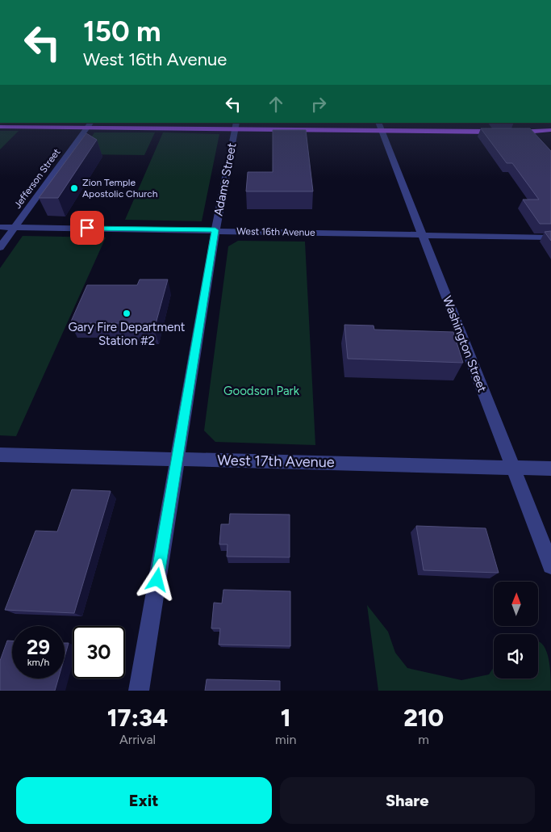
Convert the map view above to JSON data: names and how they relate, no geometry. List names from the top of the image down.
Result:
{
  "streets": {
    "street": [
      "Jefferson Street",
      "Adams Street",
      "West 16th Avenue",
      "Washington Street",
      "West 17th Avenue"
    ]
  },
  "crossings": [
    ["Jefferson Street", "West 16th Avenue"],
    ["Adams Street", "West 16th Avenue"],
    ["Adams Street", "West 17th Avenue"],
    ["West 16th Avenue", "Washington Street"],
    ["Washington Street", "West 17th Avenue"]
  ],
  "parks": ["Goodson Park"],
  "places": ["Zion Temple Apostolic Church", "Gary Fire Department Station #2"],
  "north": "top",
  "page": {
    "turn": ["150 m", "West 16th Avenue"],
    "speed": "29 km/h",
    "limit": "30",
    "eta": [
      "17:34",
      "Arrival",
      "1",
      "min",
      "210",
      "m"
    ],
    "buttons": ["Exit", "Share"]
  }
}
